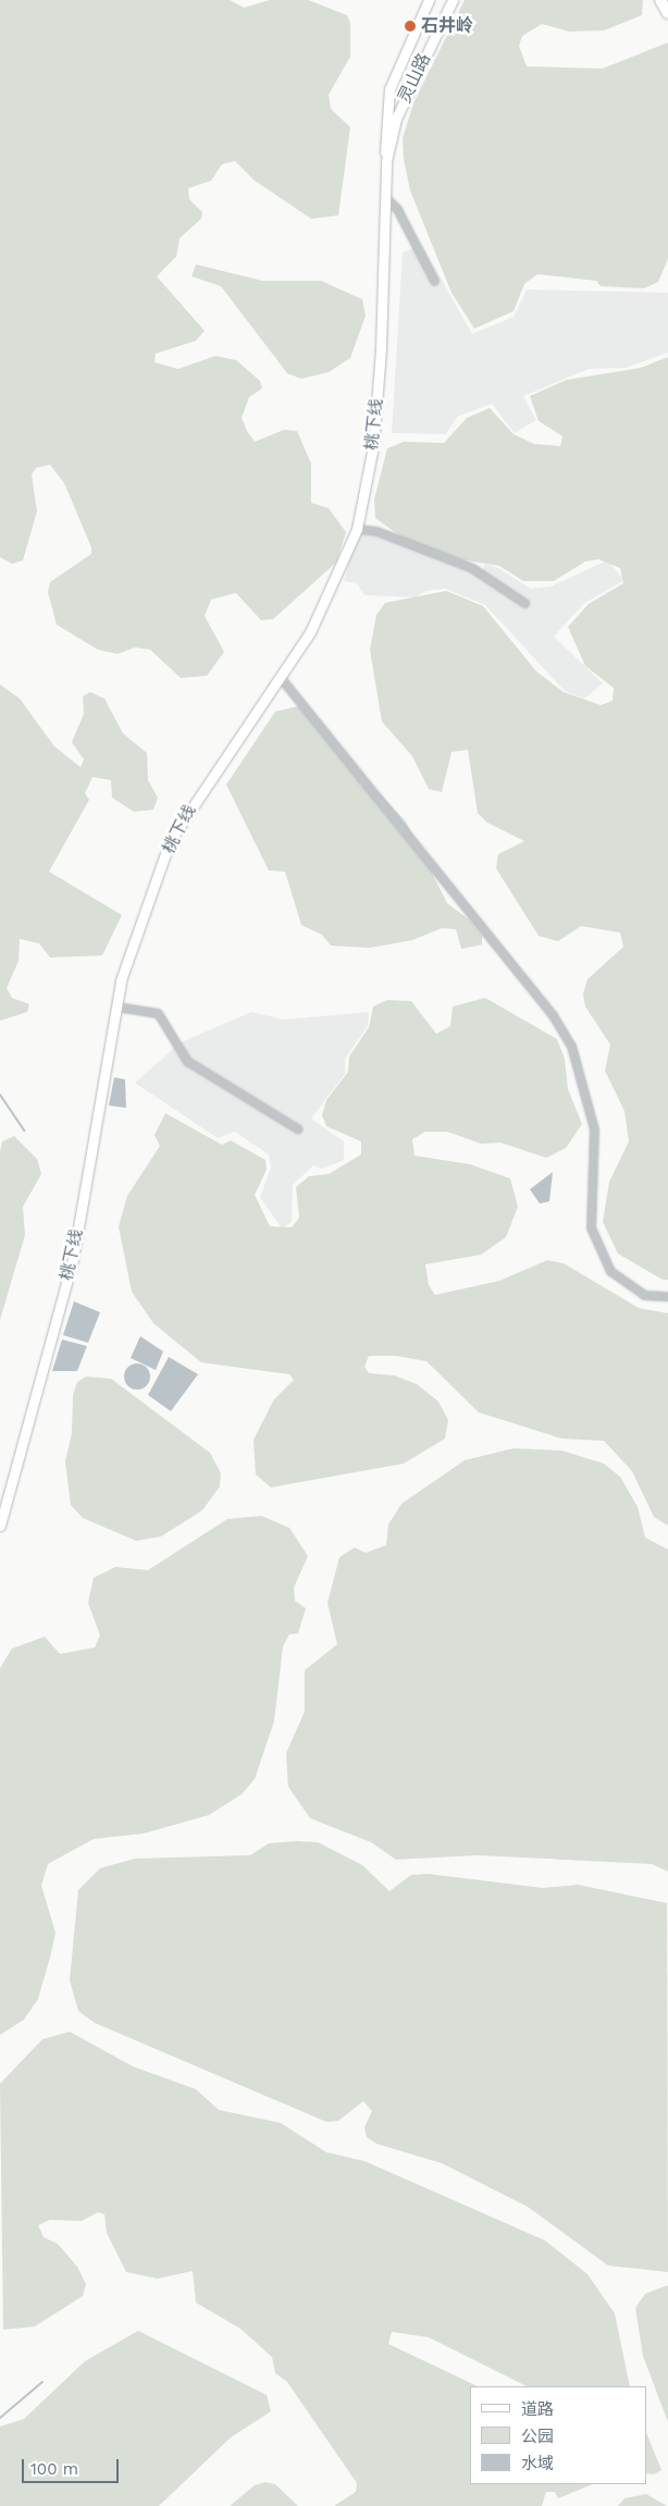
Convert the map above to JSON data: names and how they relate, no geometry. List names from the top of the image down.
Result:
{
  "streets": {
    "main road": ["灵山路", "桃下线"]
  },
  "crossings": [
    ["灵山路", "桃下线"]
  ],
  "places": ["石井岭"],
  "legend": ["道路", "公园", "水域"],
  "scale_bar": "100 m"
}
